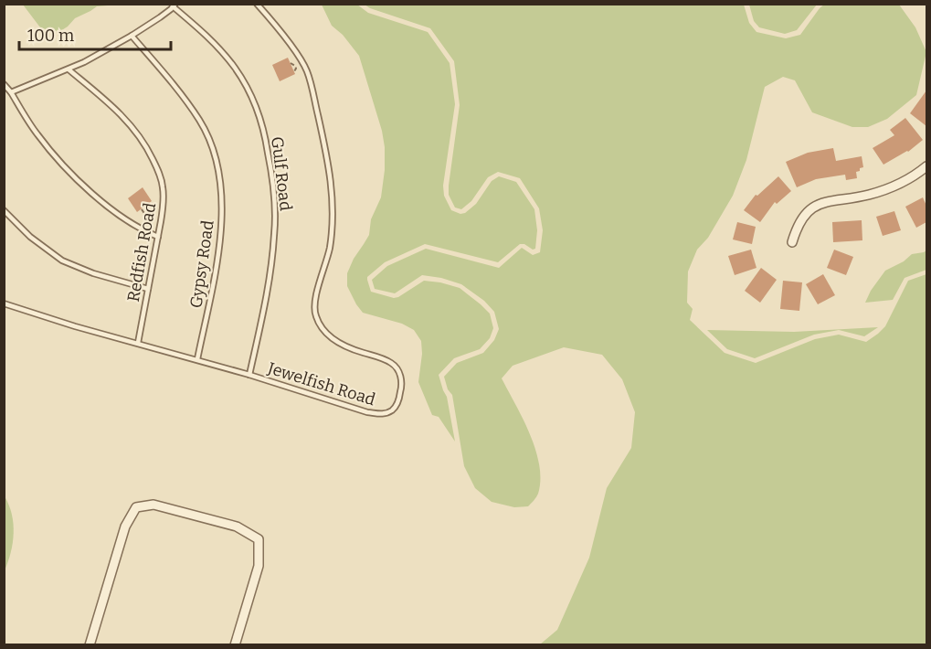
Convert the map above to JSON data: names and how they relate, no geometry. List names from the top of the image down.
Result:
{
  "streets": {
    "lane": [
      "Gulf Road",
      "Redfish Road",
      "Gypsy Road",
      "Jewelfish Road"
    ]
  },
  "crossings": [
    ["Gulf Road", "Jewelfish Road"],
    ["Redfish Road", "Jewelfish Road"],
    ["Gypsy Road", "Jewelfish Road"]
  ],
  "scale_bar": "100 m"
}
